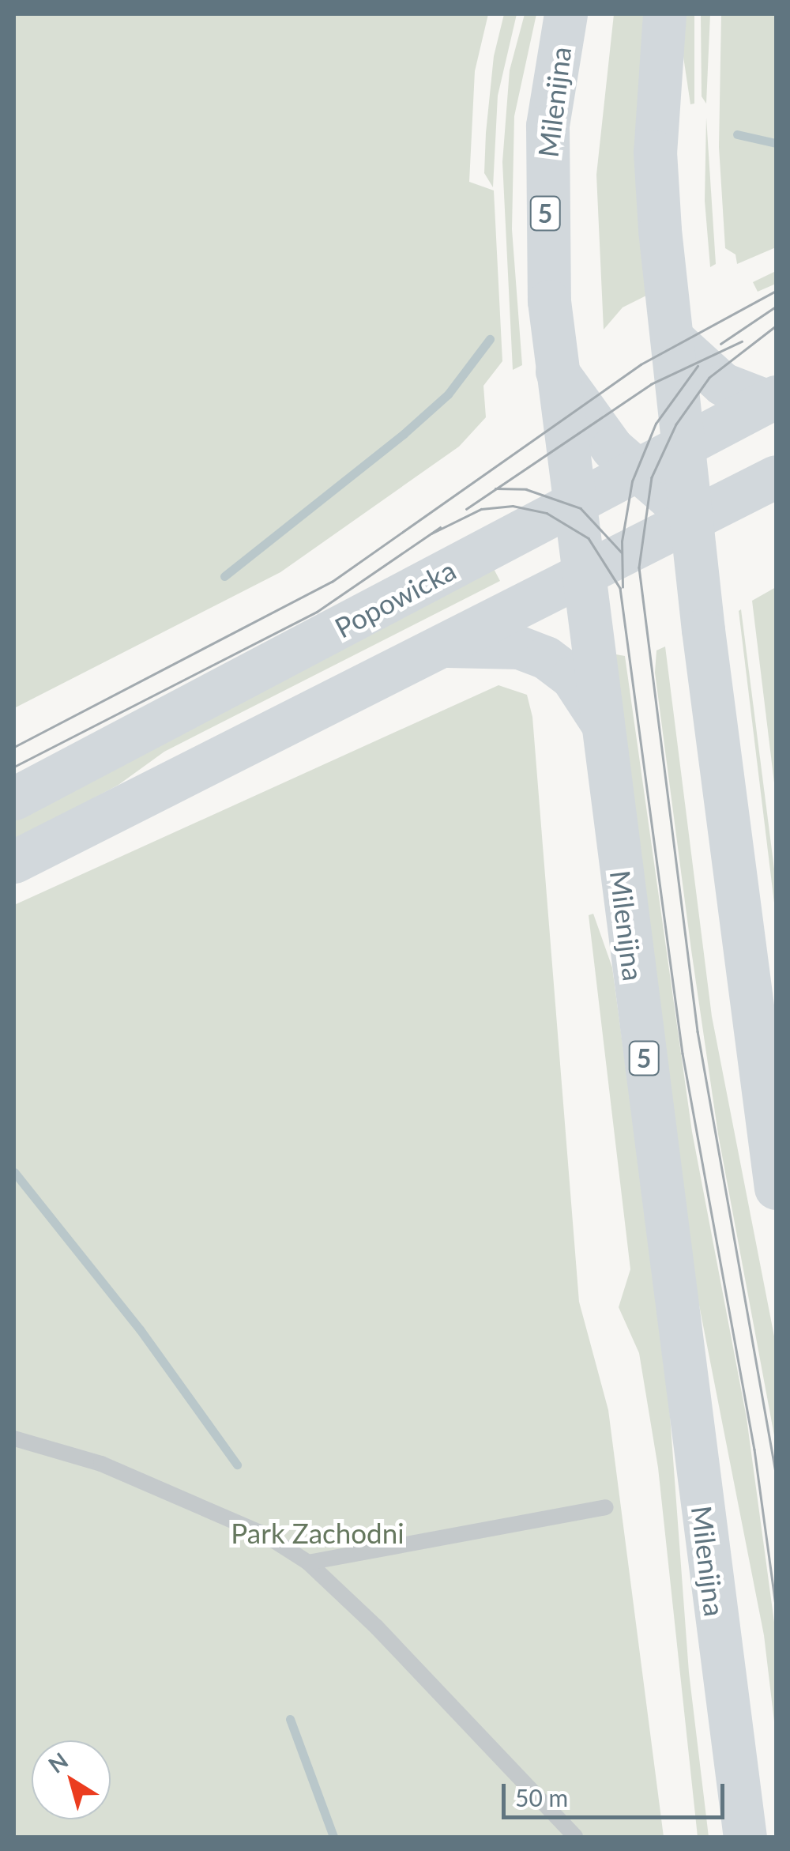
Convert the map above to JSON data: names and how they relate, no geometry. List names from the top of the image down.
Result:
{
  "streets": {
    "main road": ["Milenijna", "5", "Popowicka"]
  },
  "crossings": [
    ["Milenijna", "Popowicka"]
  ],
  "parks": ["Park Zachodni"],
  "scale_bar": "50 m",
  "north": "top left"
}
